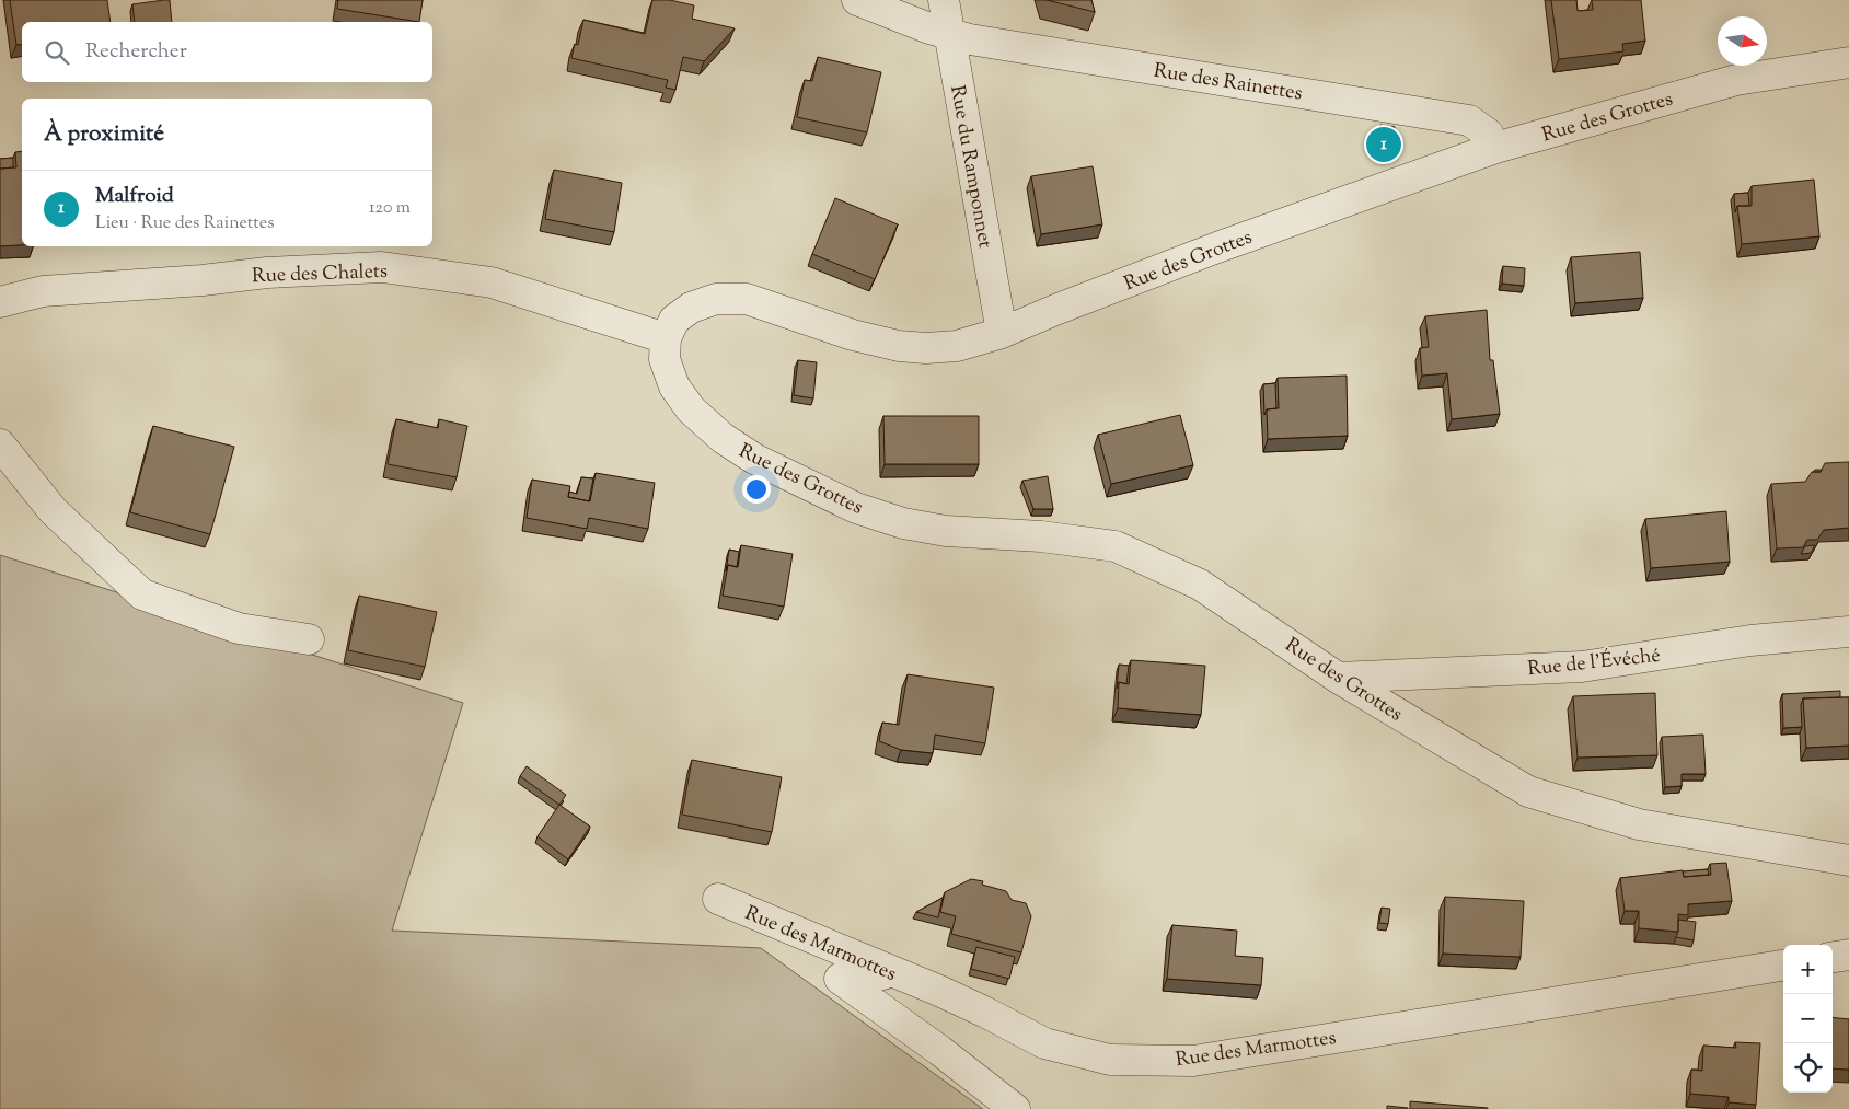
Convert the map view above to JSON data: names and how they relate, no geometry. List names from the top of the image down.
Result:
{
  "streets": {
    "street": [
      "Rue des Rainettes",
      "Rue des Grottes",
      "Rue du Ramponnet",
      "Rue des Chalets",
      "Rue de l'Évéché",
      "Rue des Marmottes"
    ]
  },
  "crossings": [
    ["Rue des Rainettes", "Rue des Grottes"],
    ["Rue des Rainettes", "Rue du Ramponnet"],
    ["Rue des Grottes", "Rue du Ramponnet"],
    ["Rue des Grottes", "Rue des Chalets"],
    ["Rue des Grottes", "Rue de l'Évéché"]
  ],
  "north": "right",
  "page": {
    "search": "Rechercher",
    "heading": "À proximité",
    "pins": "1",
    "list": [
      {
        "mark": "1",
        "name": "Malfroid",
        "note": "Lieu · Rue des Rainettes",
        "value": "120 m"
      }
    ],
    "map_buttons": ["+", "−"]
  }
}
